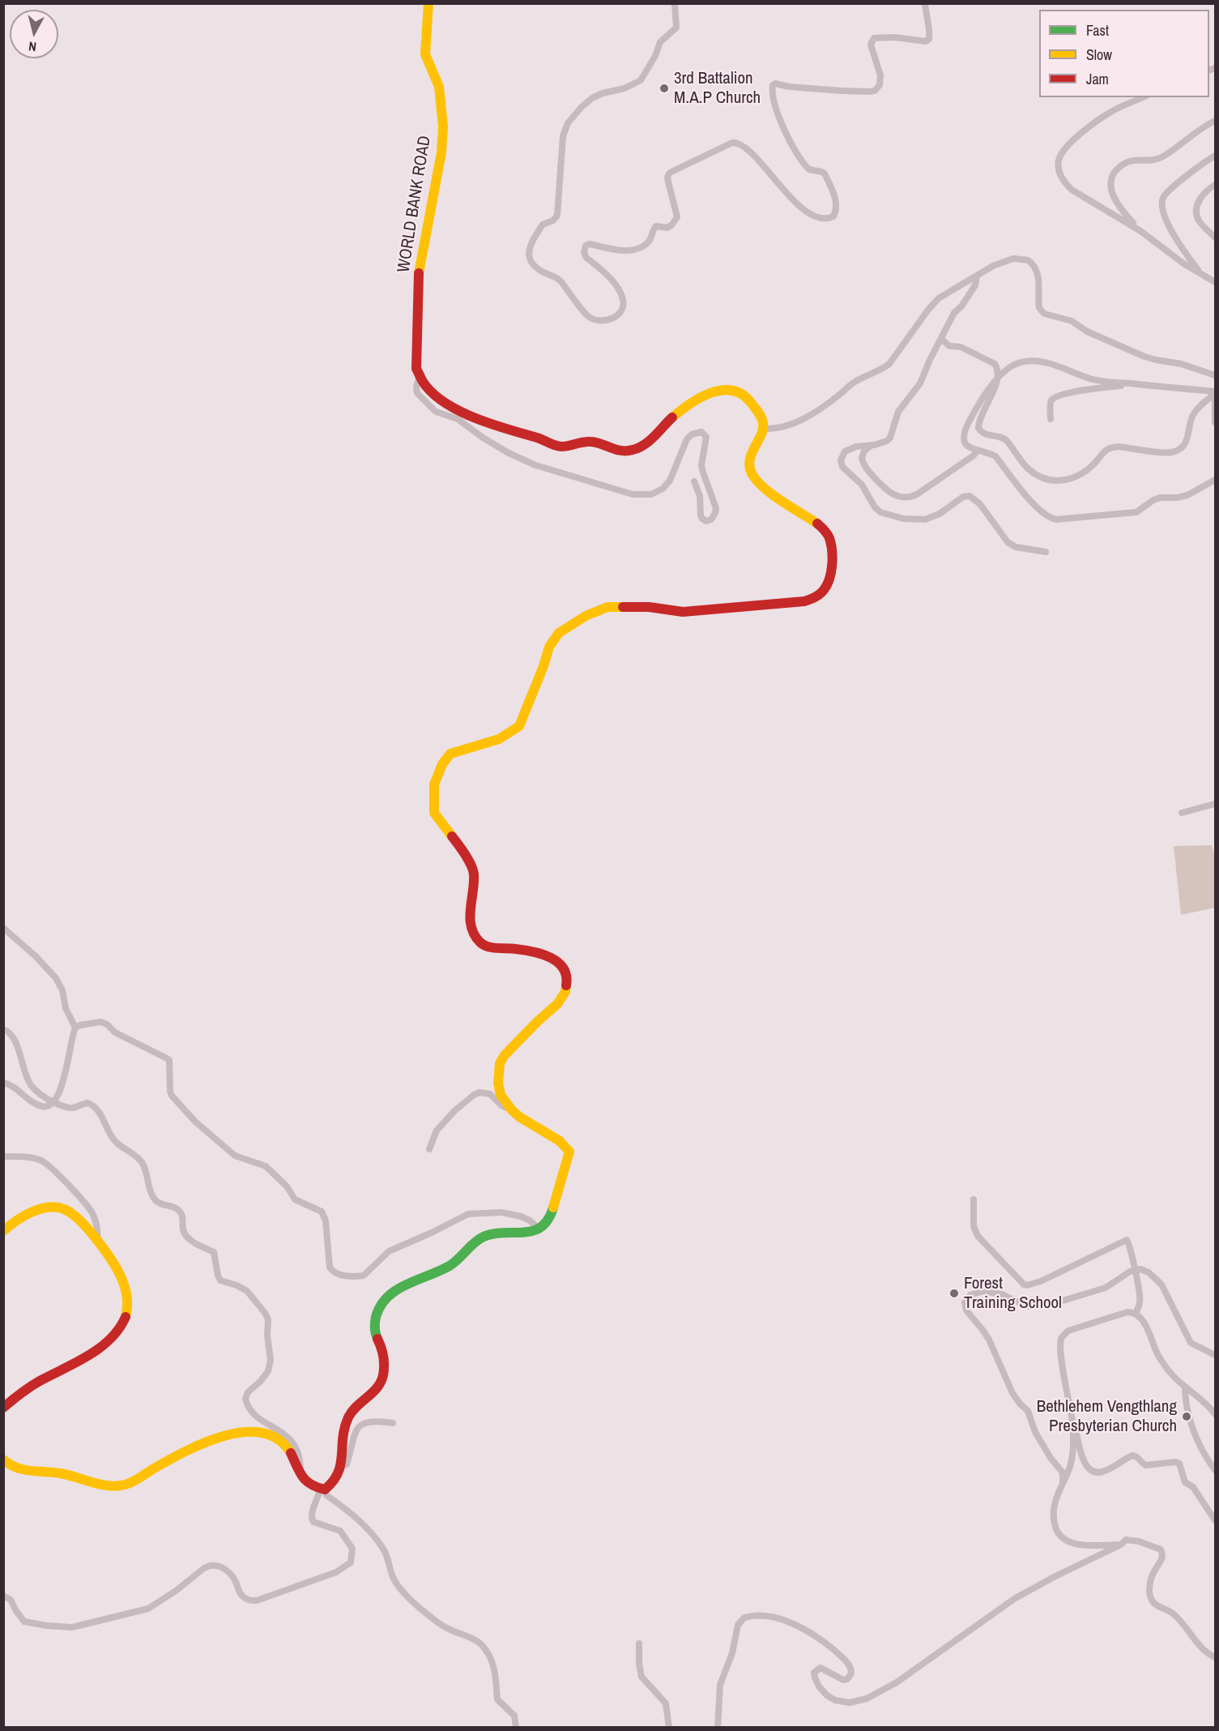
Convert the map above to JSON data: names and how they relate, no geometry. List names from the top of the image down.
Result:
{
  "streets": {
    "main road": ["WORLD BANK ROAD"]
  },
  "places": ["3rd Battalion M.A.P Church", "Forest Training School", "Bethlehem Vengthlang Presbyterian Church"],
  "legend": ["Fast", "Slow", "Jam"],
  "north": "bottom"
}
